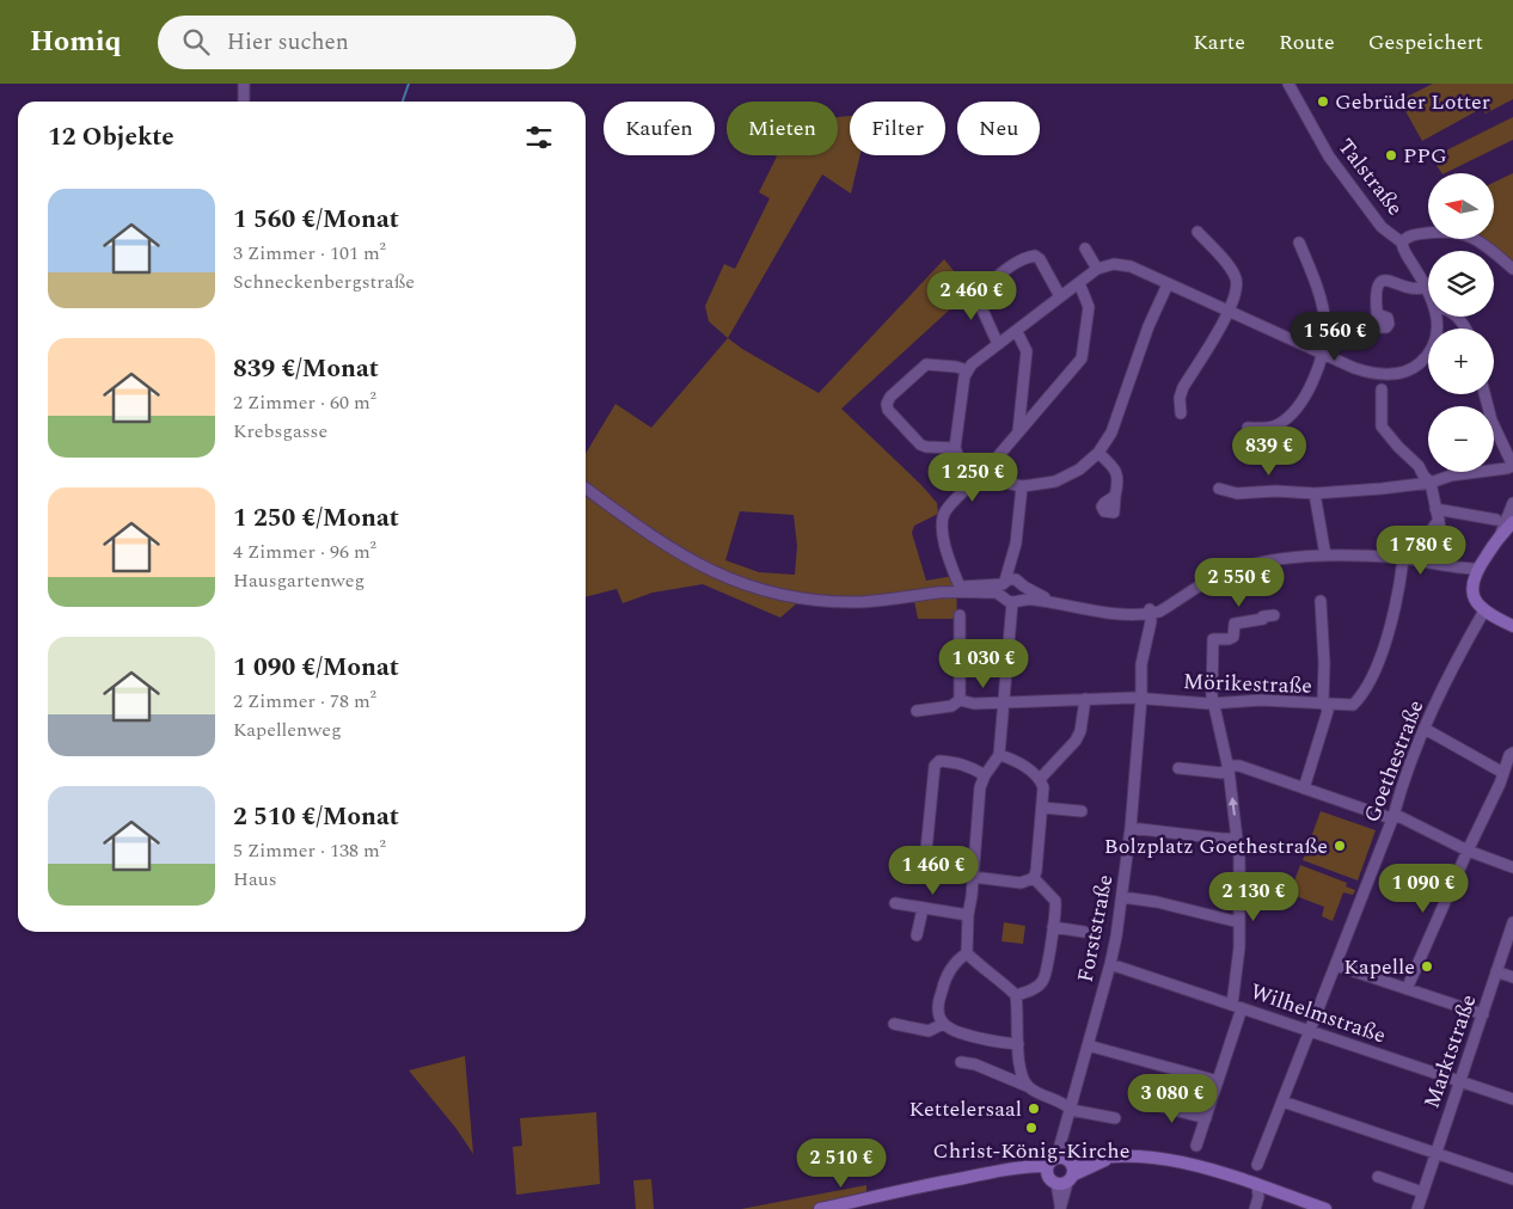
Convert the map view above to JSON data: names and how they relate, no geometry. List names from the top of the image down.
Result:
{
  "streets": {
    "street": [
      "Talstraße",
      "Mörikestraße",
      "Goethestraße",
      "Forststraße",
      "Wilhelmstraße",
      "Marktstraße"
    ]
  },
  "crossings": [
    ["Mörikestraße", "Forststraße"],
    ["Goethestraße", "Wilhelmstraße"],
    ["Forststraße", "Wilhelmstraße"],
    ["Wilhelmstraße", "Marktstraße"]
  ],
  "places": [
    "Gebrüder Lotter",
    "PPG",
    "Bolzplatz Goethestraße",
    "Kapelle",
    "Kettelersaal",
    "Christ-König-Kirche"
  ],
  "north": "left",
  "page": {
    "header": "Homiq",
    "search": "Hier suchen",
    "nav": ["Karte", "Route", "Gespeichert"],
    "chip": [
      "Kaufen",
      "Mieten",
      "Filter",
      "Neu"
    ],
    "heading": "12 Objekte",
    "map_buttons": ["+", "−"],
    "list": [
      {
        "name": "1 560 €/Monat",
        "note": "3 Zimmer · 101 m² · Schneckenbergstraße"
      },
      {
        "name": "839 €/Monat",
        "note": "2 Zimmer · 60 m² · Krebsgasse"
      },
      {
        "name": "1 250 €/Monat",
        "note": "4 Zimmer · 96 m² · Hausgartenweg"
      },
      {
        "name": "1 090 €/Monat",
        "note": "2 Zimmer · 78 m² · Kapellenweg"
      },
      {
        "name": "2 510 €/Monat",
        "note": "5 Zimmer · 138 m² · Haus"
      }
    ],
    "price": [
      "2 460 €",
      "1 560 €",
      "839 €",
      "1 250 €",
      "1 780 €",
      "2 550 €",
      "1 030 €",
      "1 460 €",
      "1 090 €",
      "2 130 €",
      "3 080 €",
      "2 510 €"
    ]
  }
}
